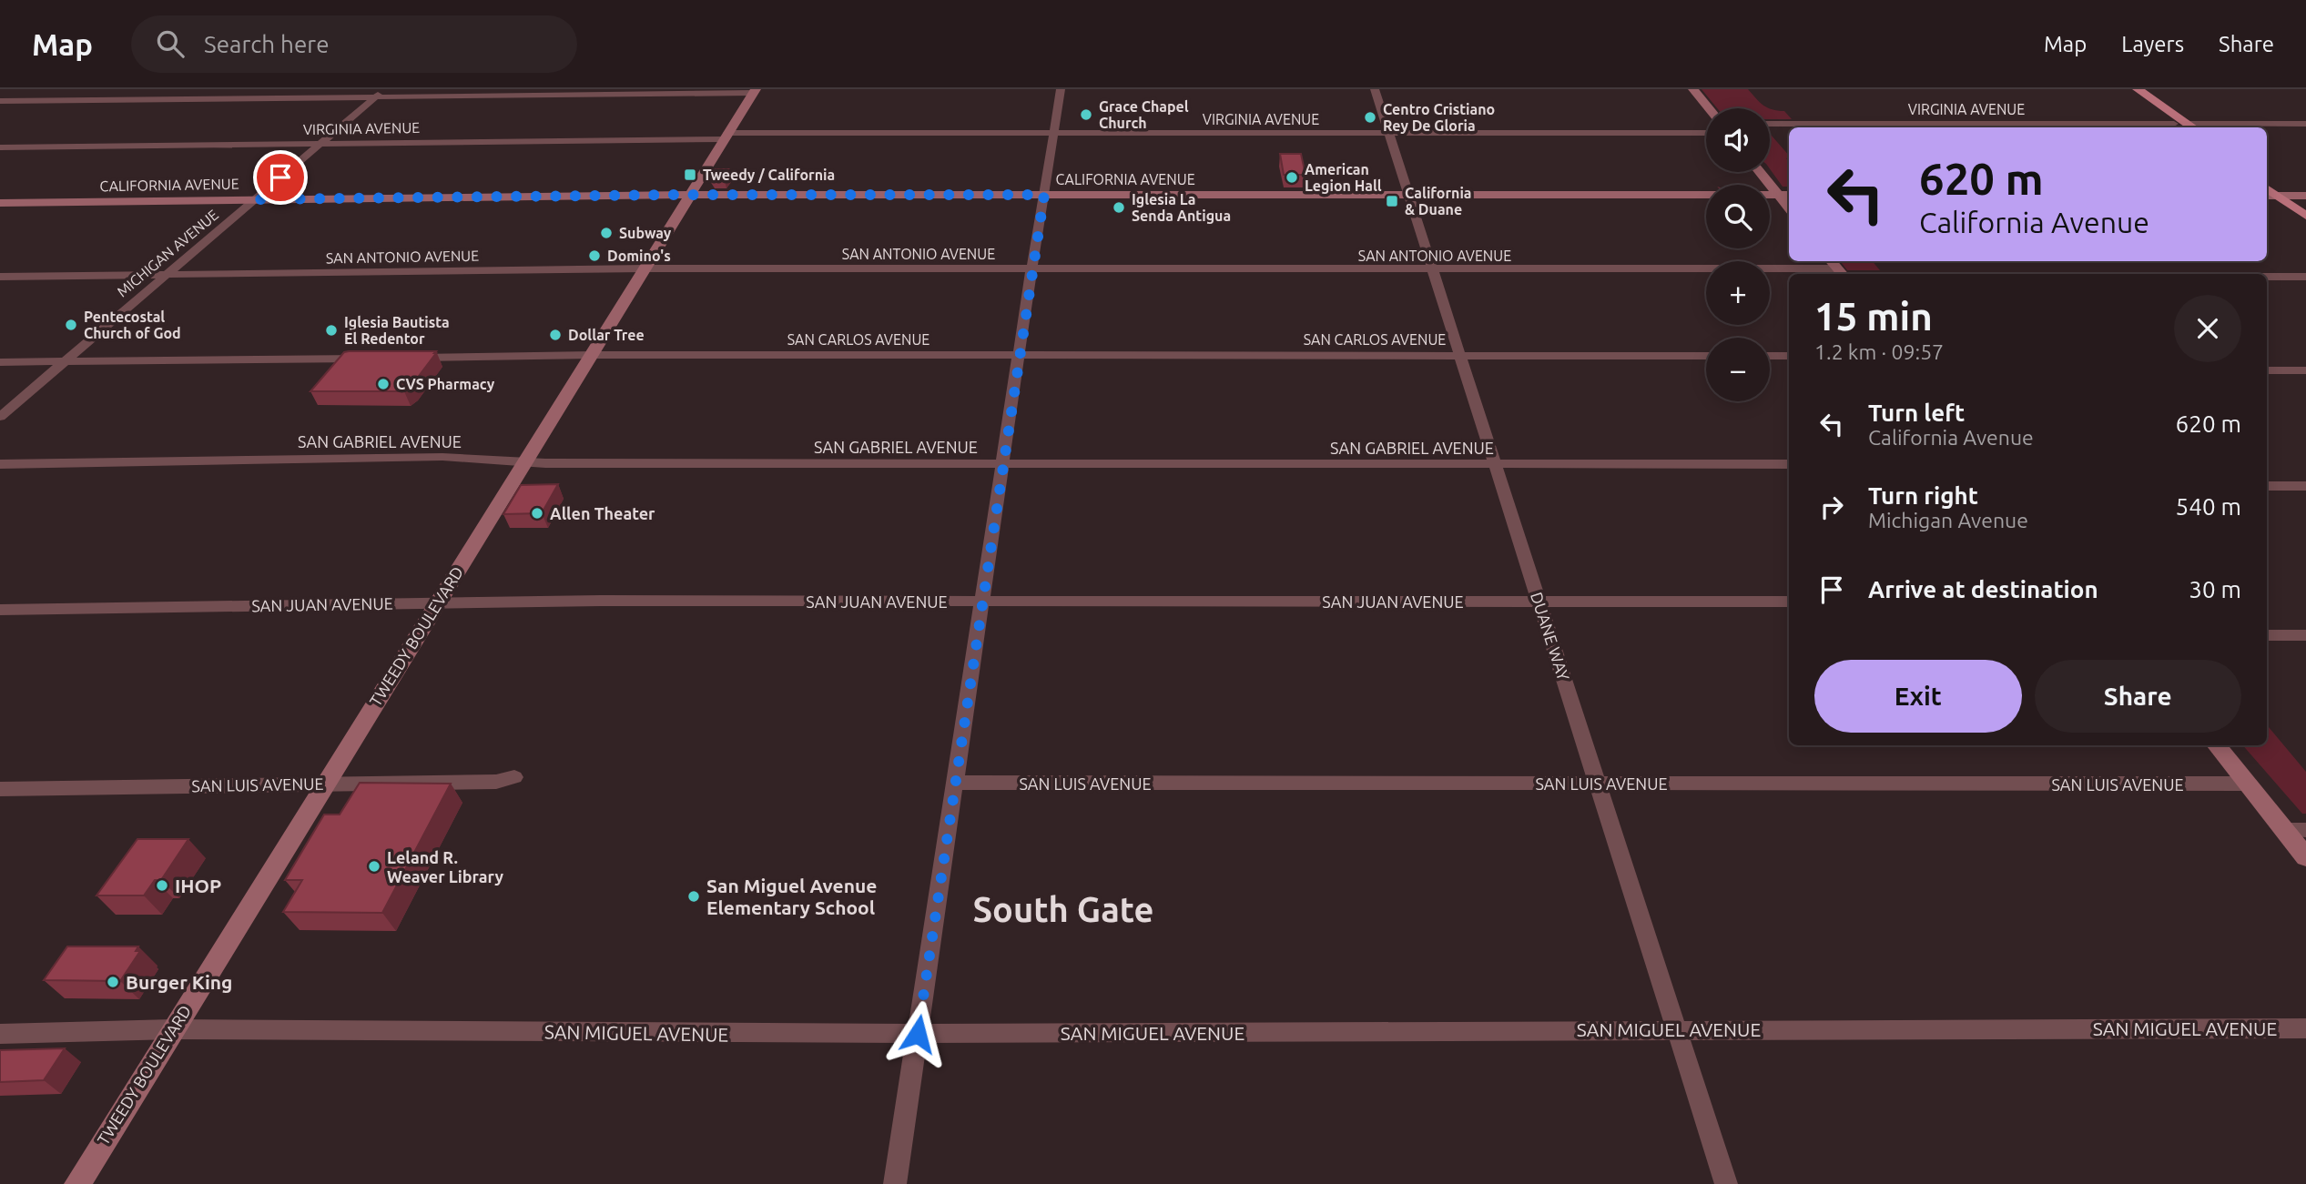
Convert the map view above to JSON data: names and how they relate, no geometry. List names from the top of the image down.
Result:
{
  "streets": {
    "main road": ["CALIFORNIA AVENUE", "TWEEDY BOULEVARD"],
    "street": [
      "VIRGINIA AVENUE",
      "MICHIGAN AVENUE",
      "SAN ANTONIO AVENUE",
      "SAN CARLOS AVENUE",
      "SAN GABRIEL AVENUE",
      "SAN JUAN AVENUE",
      "DUANE WAY",
      "SAN LUIS AVENUE",
      "SAN MIGUEL AVENUE"
    ]
  },
  "crossings": [
    ["VIRGINIA AVENUE", "MICHIGAN AVENUE"],
    ["VIRGINIA AVENUE", "TWEEDY BOULEVARD"],
    ["VIRGINIA AVENUE", "DUANE WAY"],
    ["CALIFORNIA AVENUE", "MICHIGAN AVENUE"],
    ["CALIFORNIA AVENUE", "TWEEDY BOULEVARD"],
    ["CALIFORNIA AVENUE", "DUANE WAY"],
    ["MICHIGAN AVENUE", "SAN ANTONIO AVENUE"],
    ["SAN ANTONIO AVENUE", "TWEEDY BOULEVARD"],
    ["SAN ANTONIO AVENUE", "DUANE WAY"],
    ["SAN CARLOS AVENUE", "TWEEDY BOULEVARD"],
    ["SAN CARLOS AVENUE", "DUANE WAY"],
    ["SAN GABRIEL AVENUE", "TWEEDY BOULEVARD"],
    ["SAN GABRIEL AVENUE", "DUANE WAY"],
    ["SAN JUAN AVENUE", "TWEEDY BOULEVARD"],
    ["SAN JUAN AVENUE", "DUANE WAY"],
    ["TWEEDY BOULEVARD", "SAN LUIS AVENUE"],
    ["TWEEDY BOULEVARD", "SAN MIGUEL AVENUE"],
    ["DUANE WAY", "SAN LUIS AVENUE"],
    ["DUANE WAY", "SAN MIGUEL AVENUE"]
  ],
  "districts": ["South Gate"],
  "places": {
    "other": [
      "Grace Chapel Church",
      "Centro Cristiano Rey De Gloria",
      "American Legion Hall",
      "Iglesia La Senda Antigua",
      "Subway",
      "Domino's",
      "Pentecostal Church of God",
      "Iglesia Bautista El Redentor",
      "Dollar Tree",
      "CVS Pharmacy",
      "Allen Theater",
      "Leland R. Weaver Library",
      "IHOP",
      "San Miguel Avenue Elementary School",
      "Burger King"
    ],
    "transit": ["Tweedy / California", "California & Duane"]
  },
  "page": {
    "header": "Map",
    "search": "Search here",
    "nav": ["Map", "Layers", "Share"],
    "map_buttons": ["+", "−"],
    "turn": ["620 m", "California Avenue"],
    "heading": ["15 min", "1.2 km · 09:57"],
    "list": [
      {
        "name": "Turn left",
        "note": "California Avenue",
        "value": "620 m"
      },
      {
        "name": "Turn right",
        "note": "Michigan Avenue",
        "value": "540 m"
      },
      {
        "name": "Arrive at destination",
        "value": "30 m"
      }
    ],
    "buttons": ["Exit", "Share"]
  }
}
